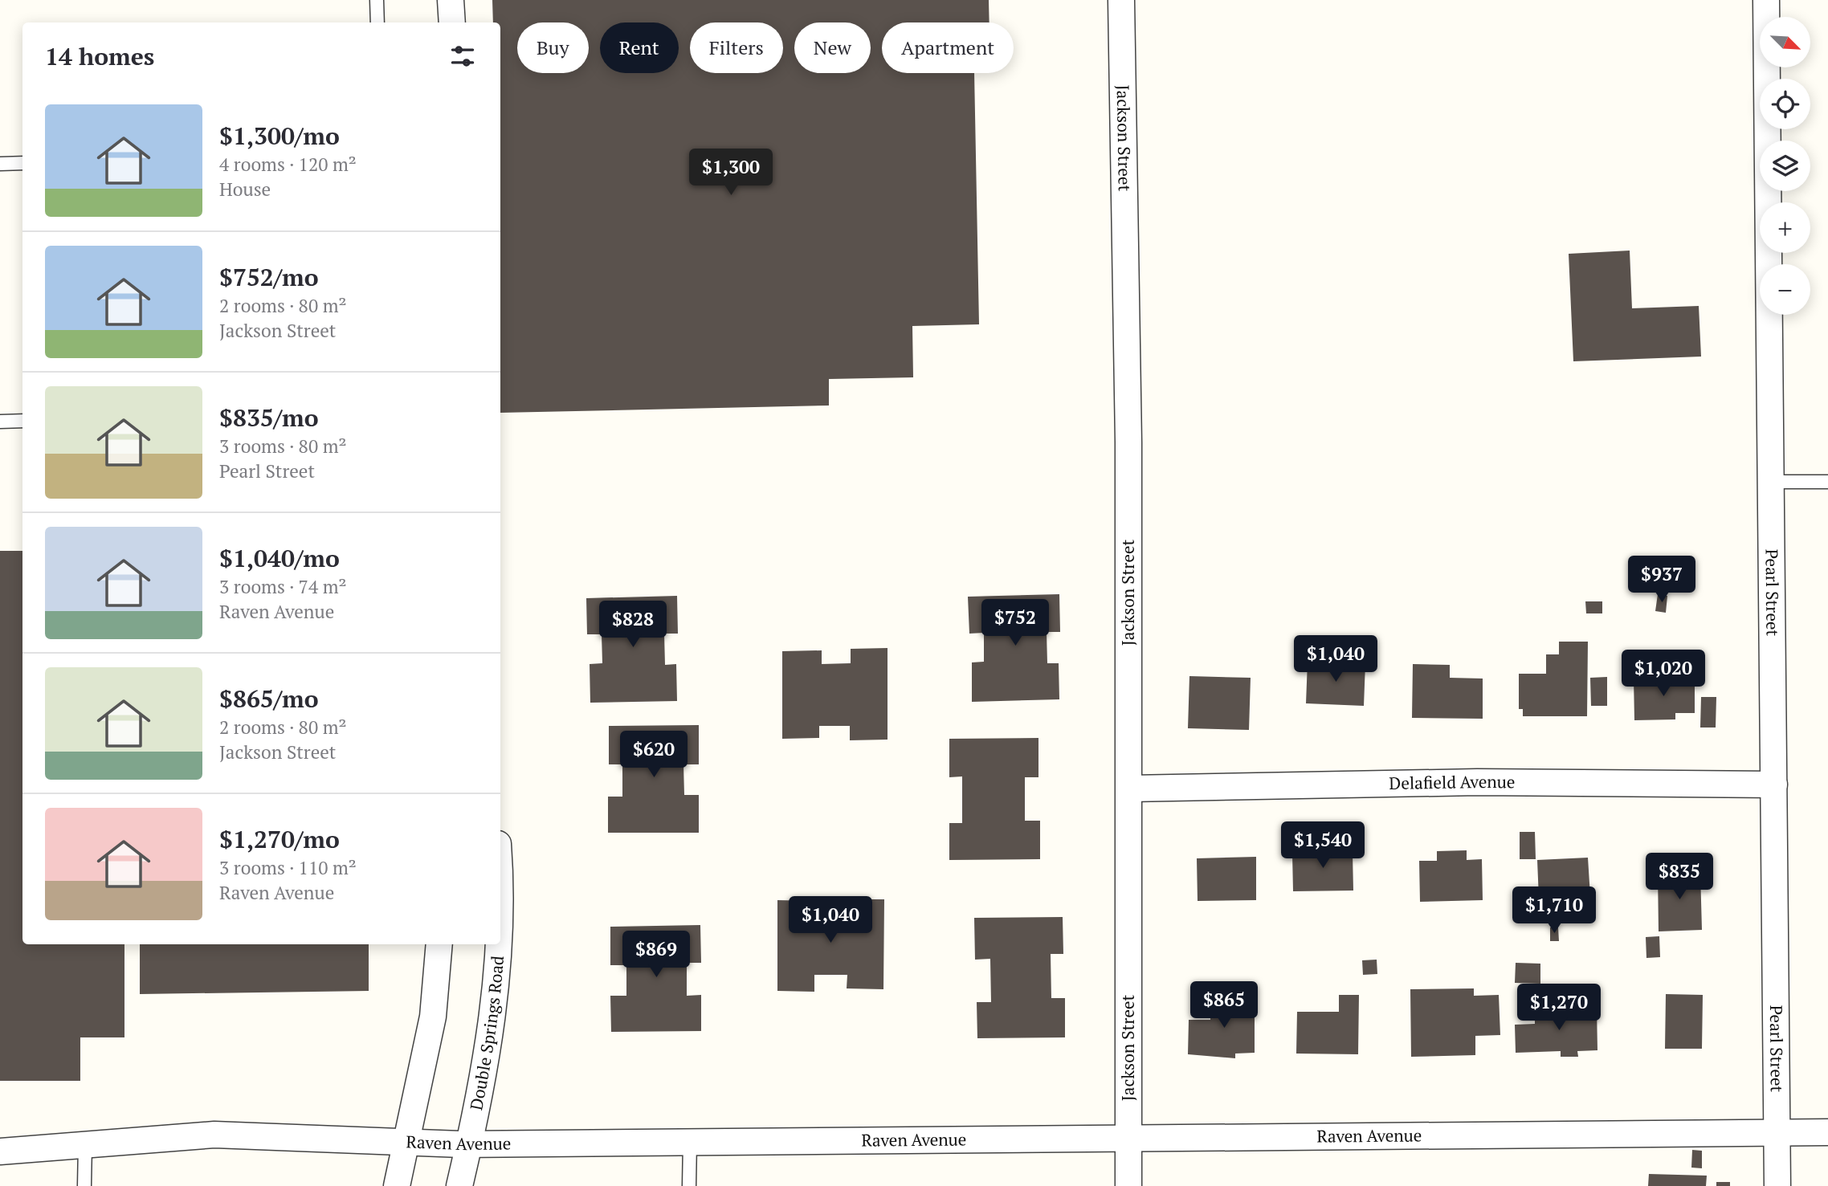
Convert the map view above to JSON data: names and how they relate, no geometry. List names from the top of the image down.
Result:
{
  "streets": {
    "street": [
      "Jackson Street",
      "Pearl Street",
      "Delafield Avenue",
      "Double Springs Road",
      "Raven Avenue"
    ]
  },
  "crossings": [
    ["Jackson Street", "Delafield Avenue"],
    ["Jackson Street", "Raven Avenue"],
    ["Pearl Street", "Delafield Avenue"],
    ["Pearl Street", "Raven Avenue"],
    ["Double Springs Road", "Raven Avenue"]
  ],
  "north": "bottom right",
  "page": {
    "map_buttons": ["+", "−"],
    "chip": [
      "Buy",
      "Rent",
      "Filters",
      "New",
      "Apartment"
    ],
    "heading": "14 homes",
    "list": [
      {
        "name": "$1,300/mo",
        "note": "4 rooms · 120 m² · House"
      },
      {
        "name": "$752/mo",
        "note": "2 rooms · 80 m² · Jackson Street"
      },
      {
        "name": "$835/mo",
        "note": "3 rooms · 80 m² · Pearl Street"
      },
      {
        "name": "$1,040/mo",
        "note": "3 rooms · 74 m² · Raven Avenue"
      },
      {
        "name": "$865/mo",
        "note": "2 rooms · 80 m² · Jackson Street"
      },
      {
        "name": "$1,270/mo",
        "note": "3 rooms · 110 m² · Raven Avenue"
      }
    ],
    "price": [
      "$1,300",
      "$937",
      "$752",
      "$828",
      "$1,040",
      "$1,020",
      "$620",
      "$1,540",
      "$835",
      "$1,710",
      "$1,040",
      "$869",
      "$865",
      "$1,270"
    ]
  }
}
